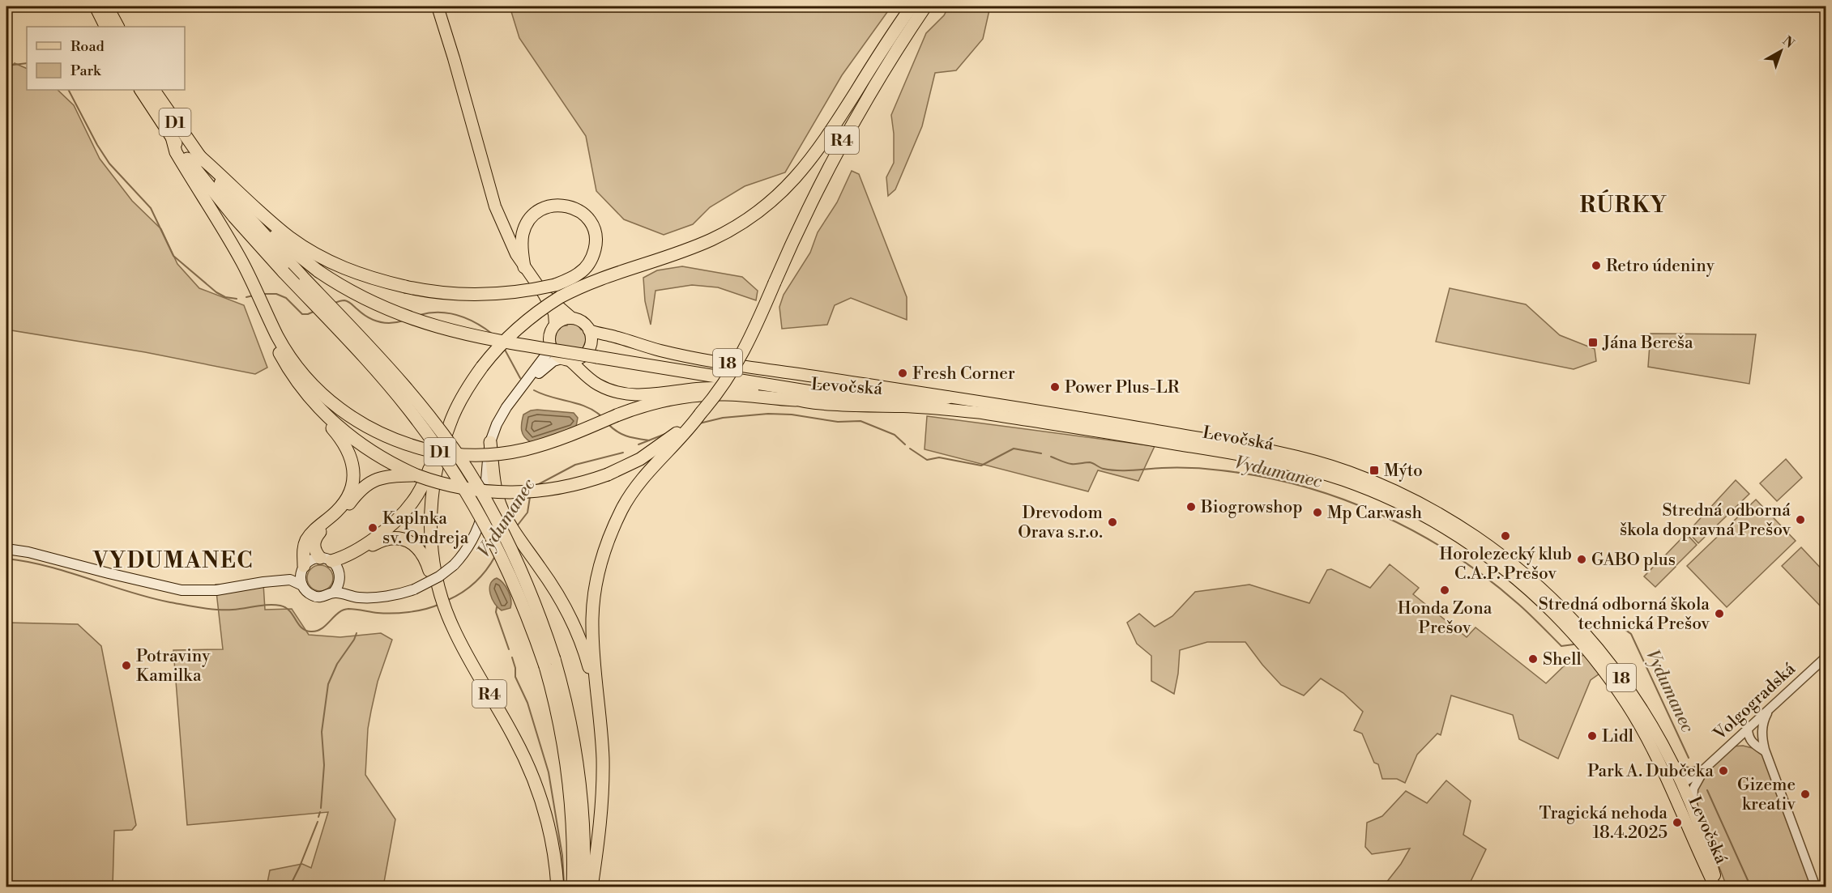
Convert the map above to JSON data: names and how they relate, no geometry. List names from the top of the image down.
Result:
{
  "streets": {
    "highway": ["D1", "R4"],
    "main road": ["18", "Levočská"],
    "street": ["Volgogradská"]
  },
  "crossings": [
    ["Levočská", "Volgogradská"]
  ],
  "districts": ["RÚRKY", "VYDUMANEC"],
  "water": ["Vydumanec"],
  "places": {
    "other": [
      "Retro údeniny",
      "Fresh Corner",
      "Power Plus-LR",
      "Biogrowshop",
      "Mp Carwash",
      "Stredná odborná škola dopravná Prešov",
      "Drevodom Orava s.r.o.",
      "Kaplnka sv. Ondreja",
      "Horolezecký klub C.A.P. Prešov",
      "GABO plus",
      "Honda Zona Prešov",
      "Stredná odborná škola technická Prešov",
      "Shell",
      "Potraviny Kamilka",
      "Lidl",
      "Park A. Dubčeka",
      "Gizeme kreativ",
      "Tragická nehoda 18.4.2025"
    ],
    "transit": ["Jána Bereša", "Mýto"]
  },
  "legend": ["Road", "Park"],
  "north": "top right"
}
